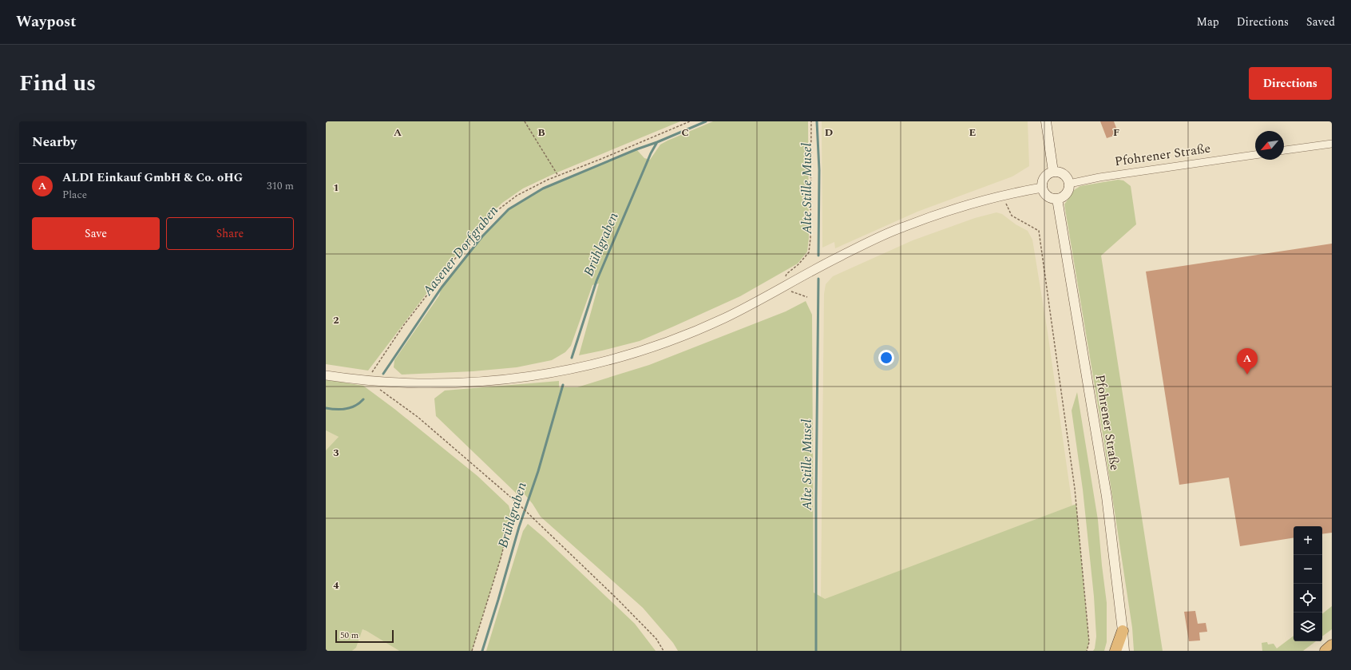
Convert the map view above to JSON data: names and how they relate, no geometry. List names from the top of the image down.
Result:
{
  "streets": {
    "main road": ["Pfohrener Straße"]
  },
  "water": ["Alte Stille Musel", "Brühlgraben", "Aasener Dorfgraben"],
  "scale_bar": "50 m",
  "north": "bottom left",
  "page": {
    "header": "Waypost",
    "nav": ["Map", "Directions", "Saved"],
    "title": "Find us",
    "buttons": [
      "Directions",
      ["Save", "Share"]
    ],
    "heading": "Nearby",
    "list": [
      {
        "mark": "A",
        "name": "ALDI Einkauf GmbH & Co. oHG",
        "note": "Place",
        "value": "310 m"
      }
    ],
    "pins": "A",
    "map_buttons": ["+", "−"],
    "scale": "50 m"
  },
  "grid": {
    "columns": [
      "A",
      "B",
      "C",
      "D",
      "E",
      "F"
    ],
    "rows": [
      "1",
      "2",
      "3",
      "4"
    ]
  }
}
